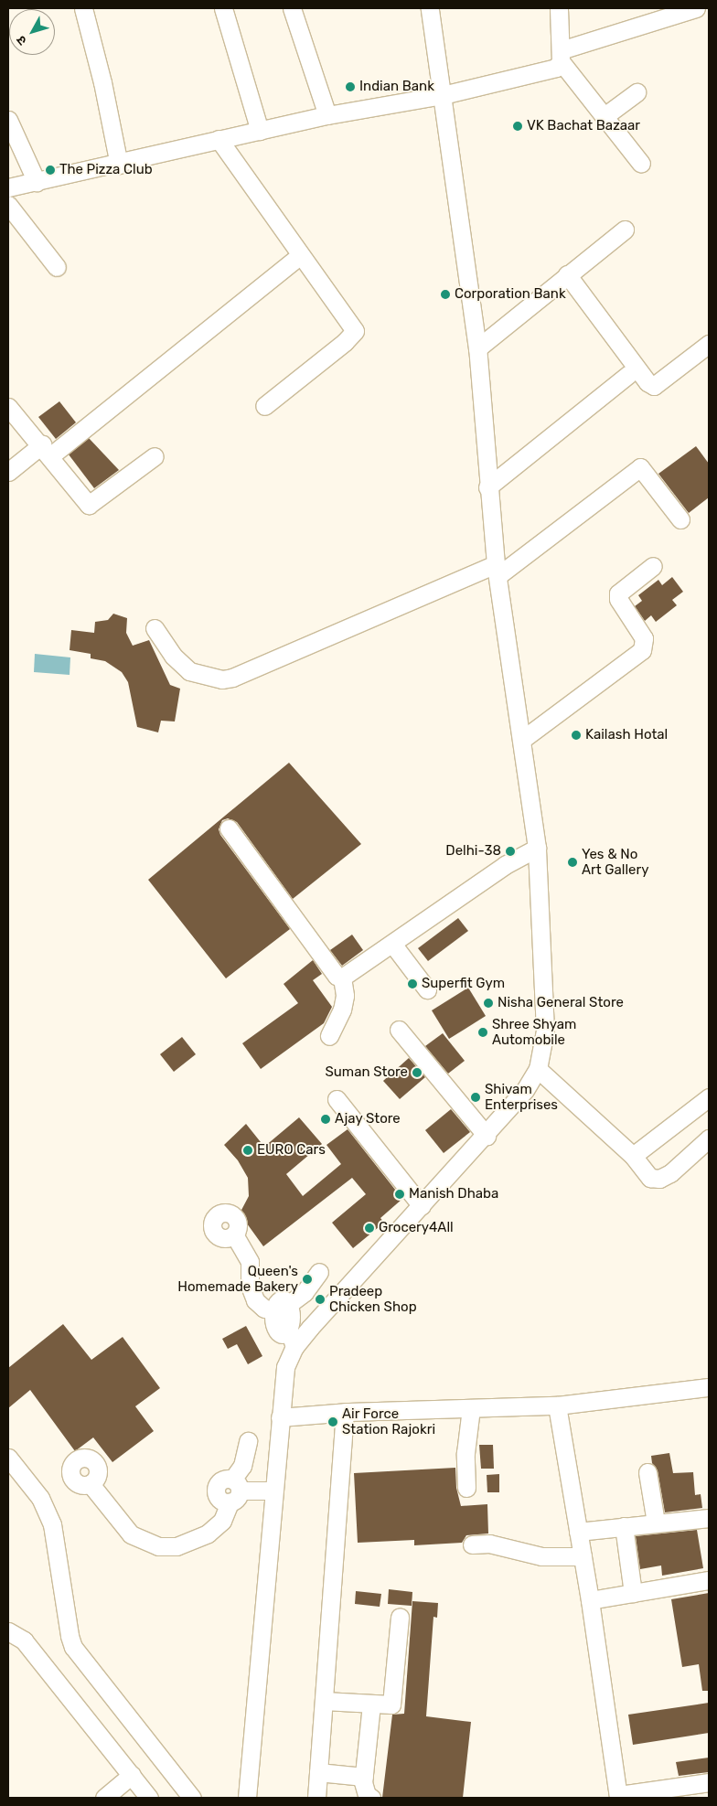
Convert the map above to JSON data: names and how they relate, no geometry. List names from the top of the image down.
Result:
{
  "places": [
    "Indian Bank",
    "VK Bachat Bazaar",
    "The Pizza Club",
    "Corporation Bank",
    "Kailash Hotal",
    "Delhi-38",
    "Yes & No Art Gallery",
    "Superfit Gym",
    "Nisha General Store",
    "Shree Shyam Automobile",
    "Suman Store",
    "Shivam Enterprises",
    "Ajay Store",
    "EURO Cars",
    "Manish Dhaba",
    "Grocery4All",
    "Queen's Homemade Bakery",
    "Pradeep Chicken Shop",
    "Air Force Station Rajokri"
  ],
  "north": "bottom left"
}
